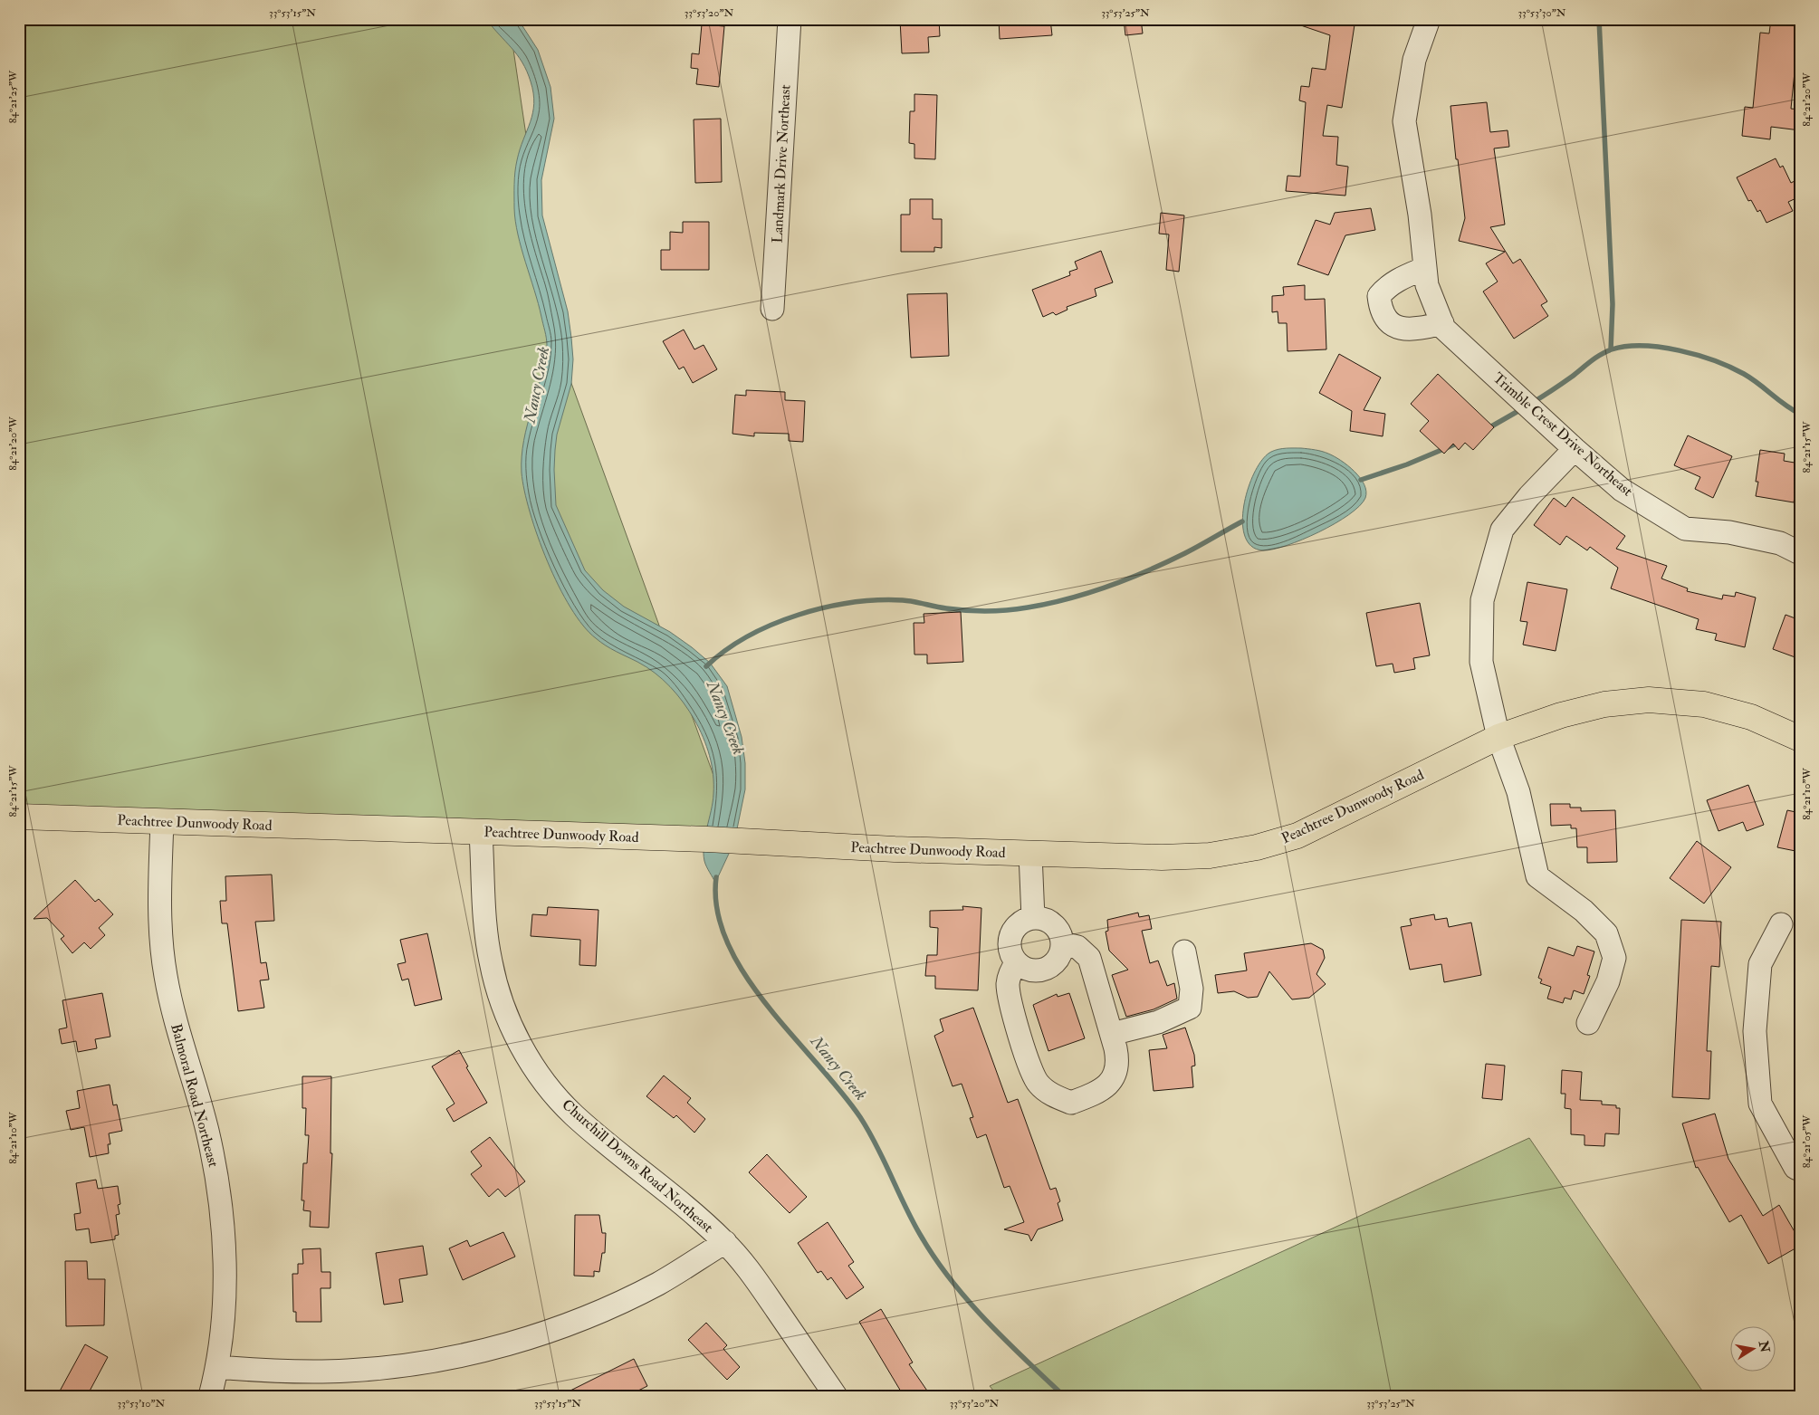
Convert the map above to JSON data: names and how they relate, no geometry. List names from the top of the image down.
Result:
{
  "streets": {
    "main road": ["Peachtree Dunwoody Road"],
    "street": [
      "Landmark Drive Northeast",
      "Trimble Crest Drive Northeast",
      "Balmoral Road Northeast",
      "Churchill Downs Road Northeast"
    ]
  },
  "crossings": [
    ["Peachtree Dunwoody Road", "Balmoral Road Northeast"],
    ["Peachtree Dunwoody Road", "Churchill Downs Road Northeast"]
  ],
  "water": ["Nancy Creek"],
  "north": "right",
  "coordinates": [
    "33°53'15\"N",
    "33°53'20\"N",
    "33°53'25\"N",
    "33°53'30\"N",
    "84°21'25\"W",
    "84°21'20\"W",
    "84°21'15\"W",
    "84°21'10\"W",
    "84°21'05\"W",
    "33°53'10\"N"
  ]
}
